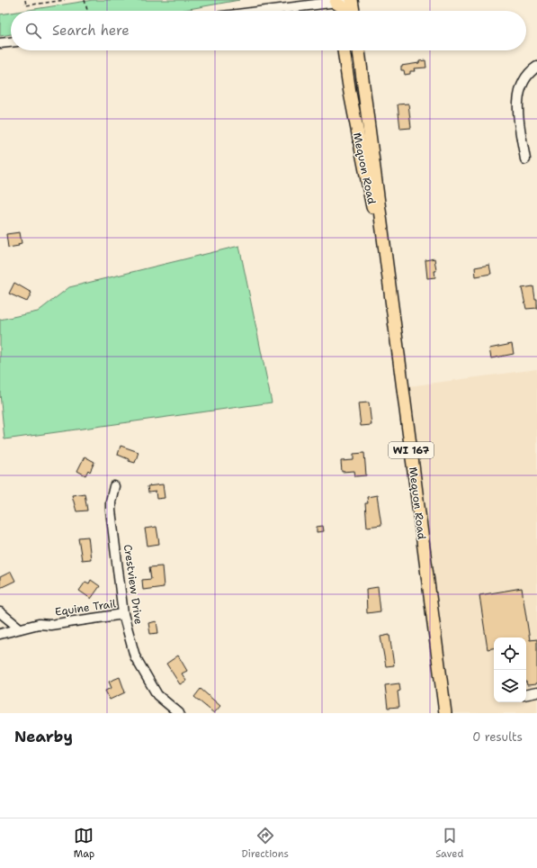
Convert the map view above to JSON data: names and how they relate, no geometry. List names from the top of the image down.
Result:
{
  "streets": {
    "main road": ["Mequon Road", "WI 167"],
    "street": ["Crestview Drive", "Equine Trail"]
  },
  "crossings": [
    ["Crestview Drive", "Equine Trail"]
  ],
  "page": {
    "search": "Search here",
    "heading": ["Nearby", "0 results"],
    "nav": ["Map", "Directions", "Saved"]
  }
}
